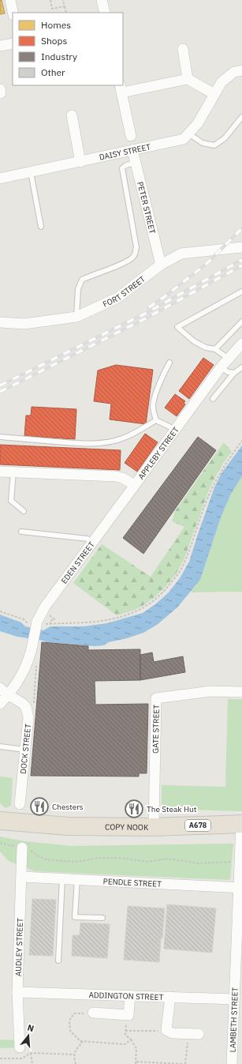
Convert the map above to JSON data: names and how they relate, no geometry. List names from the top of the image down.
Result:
{
  "streets": {
    "highway": ["A678", "COPY NOOK"],
    "street": [
      "DAISY STREET",
      "PETER STREET",
      "FORT STREET",
      "APPLEBY STREET",
      "EDEN STREET",
      "GATE STREET",
      "DOCK STREET",
      "PENDLE STREET",
      "AUDLEY STREET",
      "ADDINGTON STREET",
      "LAMBETH STREET"
    ]
  },
  "crossings": [
    ["DAISY STREET", "PETER STREET"],
    ["PETER STREET", "FORT STREET"],
    ["APPLEBY STREET", "EDEN STREET"],
    ["GATE STREET", "COPY NOOK"],
    ["COPY NOOK", "LAMBETH STREET"],
    ["PENDLE STREET", "AUDLEY STREET"],
    ["PENDLE STREET", "LAMBETH STREET"],
    ["AUDLEY STREET", "ADDINGTON STREET"],
    ["ADDINGTON STREET", "LAMBETH STREET"]
  ],
  "places": {
    "restaurant": ["Chesters", "The Steak Hut"]
  },
  "legend": [
    "Homes",
    "Shops",
    "Industry",
    "Other"
  ],
  "north": "top"
}
